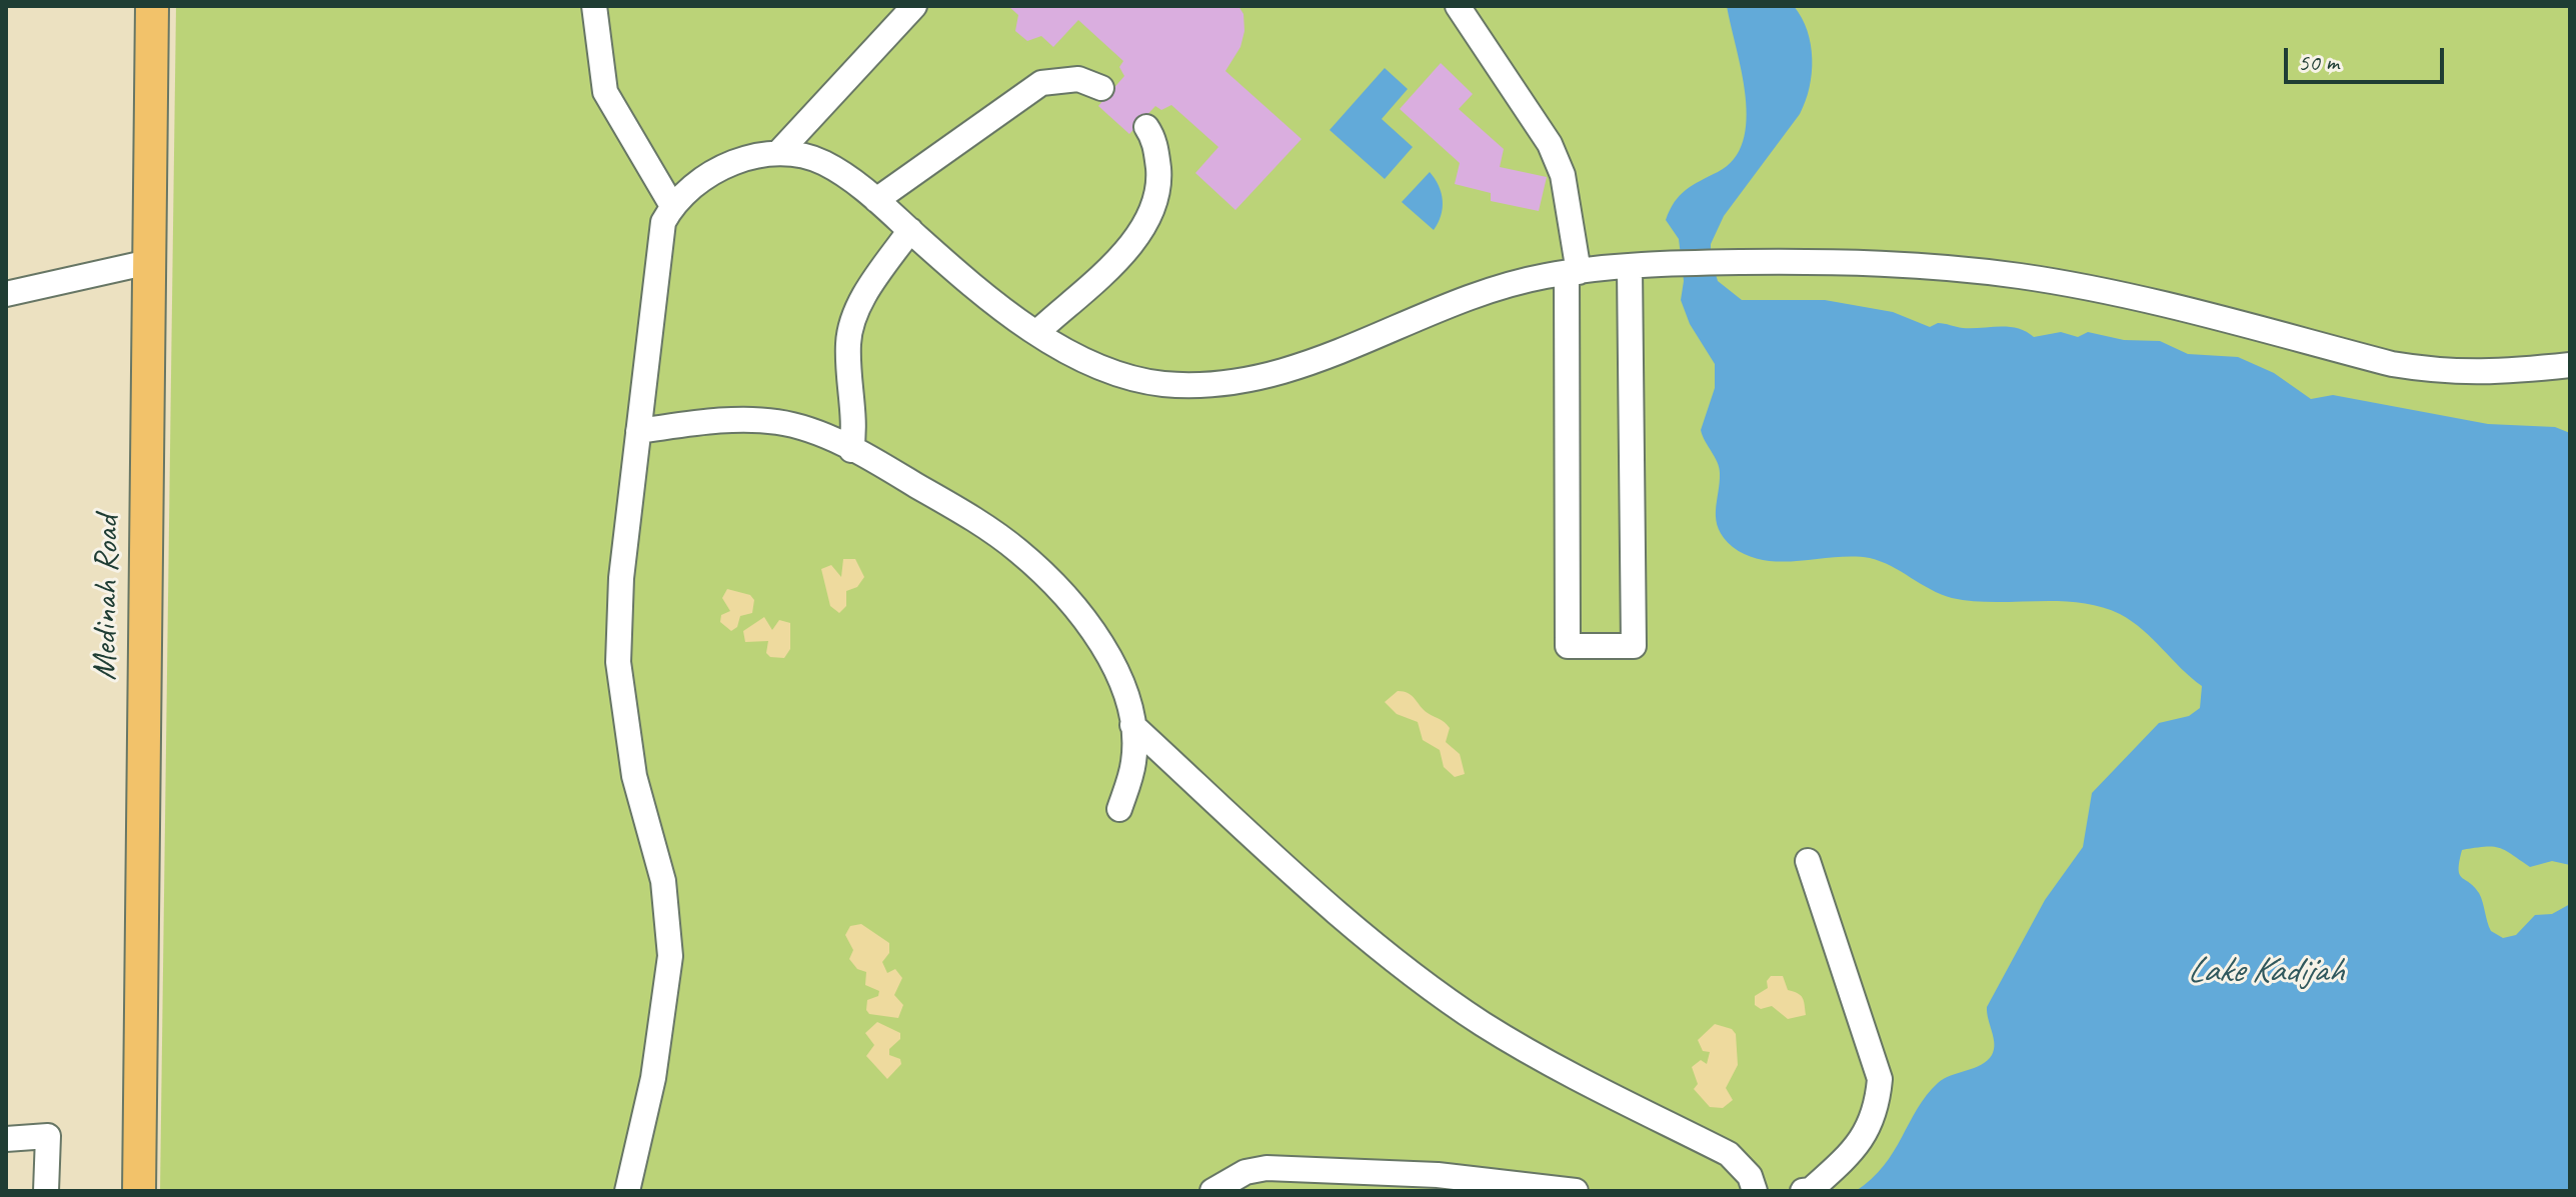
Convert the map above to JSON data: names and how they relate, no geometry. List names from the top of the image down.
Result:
{
  "streets": {
    "main road": ["Medinah Road"]
  },
  "water": ["Lake Kadijah"],
  "scale_bar": "50 m"
}
